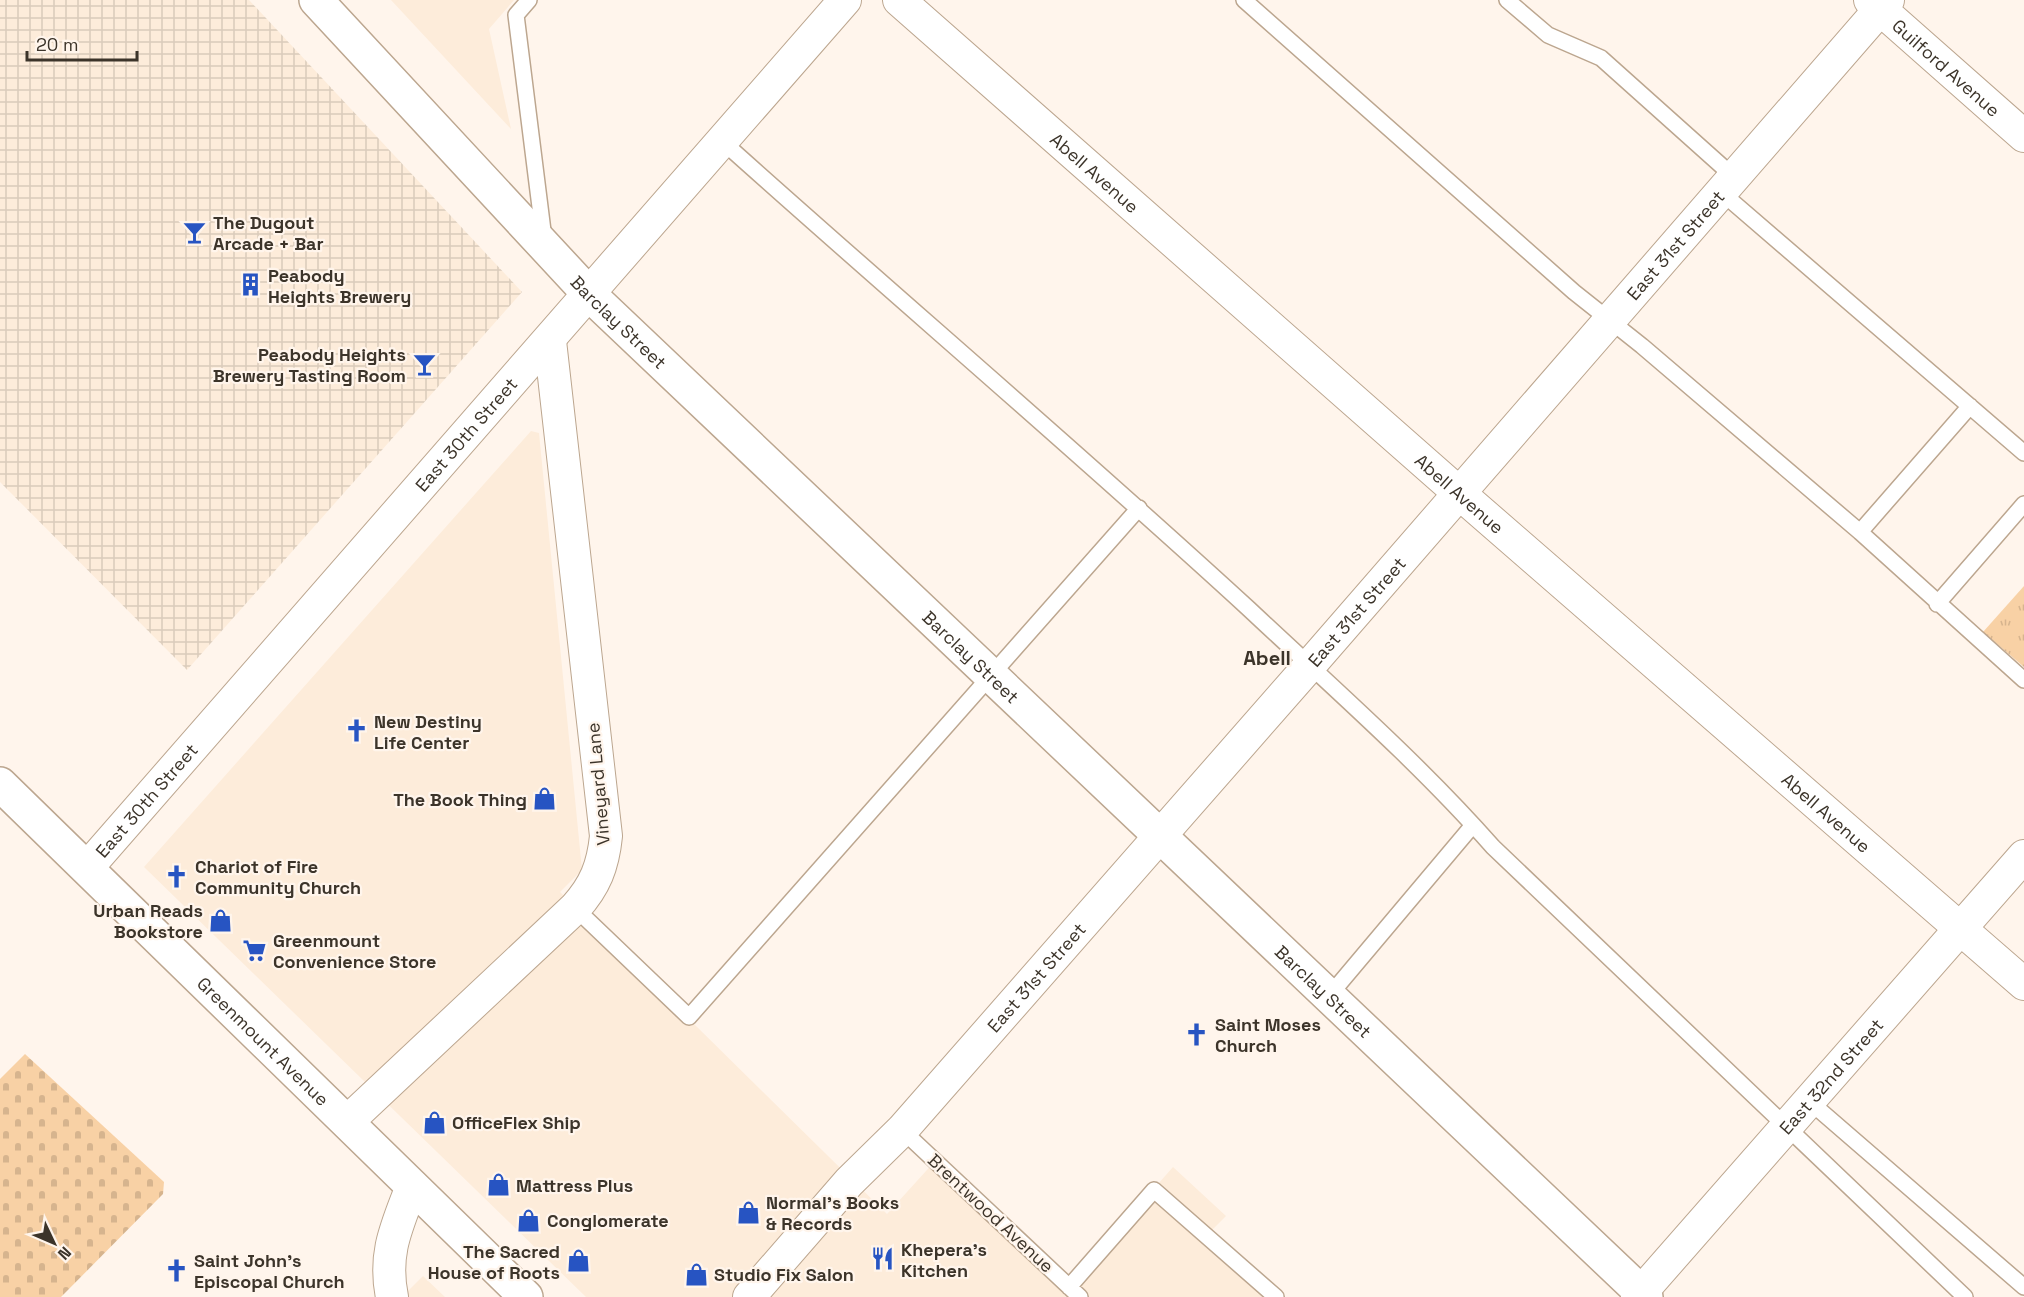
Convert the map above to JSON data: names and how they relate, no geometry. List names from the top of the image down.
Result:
{
  "streets": {
    "street": [
      "Guilford Avenue",
      "Abell Avenue",
      "East 31st Street",
      "Barclay Street",
      "East 30th Street",
      "Vineyard Lane",
      "Greenmount Avenue",
      "East 32nd Street"
    ],
    "lane": ["Brentwood Avenue"]
  },
  "crossings": [
    ["Guilford Avenue", "East 31st Street"],
    ["Abell Avenue", "East 31st Street"],
    ["Abell Avenue", "East 32nd Street"],
    ["East 31st Street", "Barclay Street"],
    ["East 31st Street", "Brentwood Avenue"],
    ["Barclay Street", "East 30th Street"],
    ["Barclay Street", "East 32nd Street"],
    ["East 30th Street", "Vineyard Lane"],
    ["East 30th Street", "Greenmount Avenue"],
    ["Vineyard Lane", "Greenmount Avenue"]
  ],
  "districts": ["Abell"],
  "places": {
    "bar": ["The Dugout Arcade + Bar", "Peabody Heights Brewery Tasting Room"],
    "building": ["Peabody Heights Brewery"],
    "church": [
      "New Destiny Life Center",
      "Chariot of Fire Community Church",
      "Saint Moses Church",
      "Saint John's Episcopal Church"
    ],
    "shop": [
      "The Book Thing",
      "Urban Reads Bookstore",
      "OfficeFlex Ship",
      "Mattress Plus",
      "Normal’s Books & Records",
      "Conglomerate",
      "The Sacred House of Roots",
      "Studio Fix Salon"
    ],
    "supermarket": ["Greenmount Convenience Store"],
    "restaurant": ["Khepera’s Kitchen"]
  },
  "scale_bar": "20 m",
  "north": "bottom right"
}
